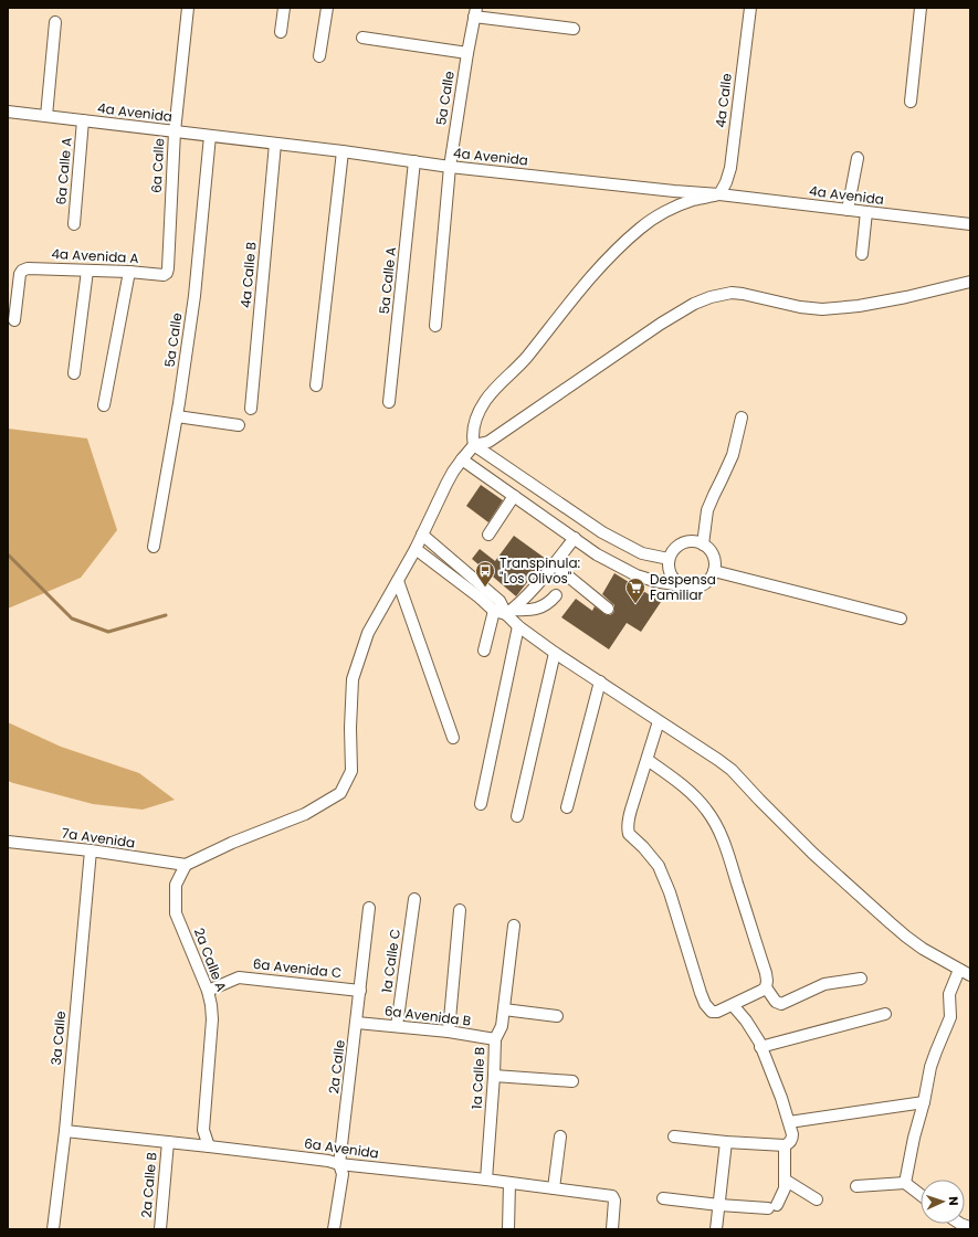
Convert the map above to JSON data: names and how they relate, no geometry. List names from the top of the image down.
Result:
{
  "streets": {
    "street": [
      "5a Calle",
      "4a Calle",
      "4a Avenida",
      "6a Calle",
      "6a Calle A",
      "4a Avenida A",
      "4a Calle B",
      "5a Calle A",
      "7a Avenida",
      "2a Calle A",
      "1a Calle C",
      "6a Avenida C",
      "6a Avenida B",
      "3a Calle",
      "2a Calle",
      "1a Calle B",
      "6a Avenida",
      "2a Calle B"
    ]
  },
  "crossings": [
    ["5a Calle", "4a Avenida"],
    ["4a Calle", "4a Avenida"],
    ["4a Avenida", "6a Calle"],
    ["4a Avenida", "6a Calle A"],
    ["4a Avenida", "4a Calle B"],
    ["4a Avenida", "5a Calle A"],
    ["6a Calle", "4a Avenida A"],
    ["7a Avenida", "2a Calle A"],
    ["7a Avenida", "3a Calle"],
    ["2a Calle A", "6a Avenida C"],
    ["2a Calle A", "6a Avenida"],
    ["1a Calle C", "6a Avenida B"],
    ["6a Avenida C", "2a Calle"],
    ["6a Avenida B", "2a Calle"],
    ["6a Avenida B", "1a Calle B"],
    ["3a Calle", "6a Avenida"],
    ["2a Calle", "6a Avenida"],
    ["1a Calle B", "6a Avenida"],
    ["6a Avenida", "2a Calle B"]
  ],
  "places": {
    "bus stop": ["Transpinula: \"Los Olivos\""],
    "supermarket": ["Despensa Familiar"]
  },
  "north": "right"
}
